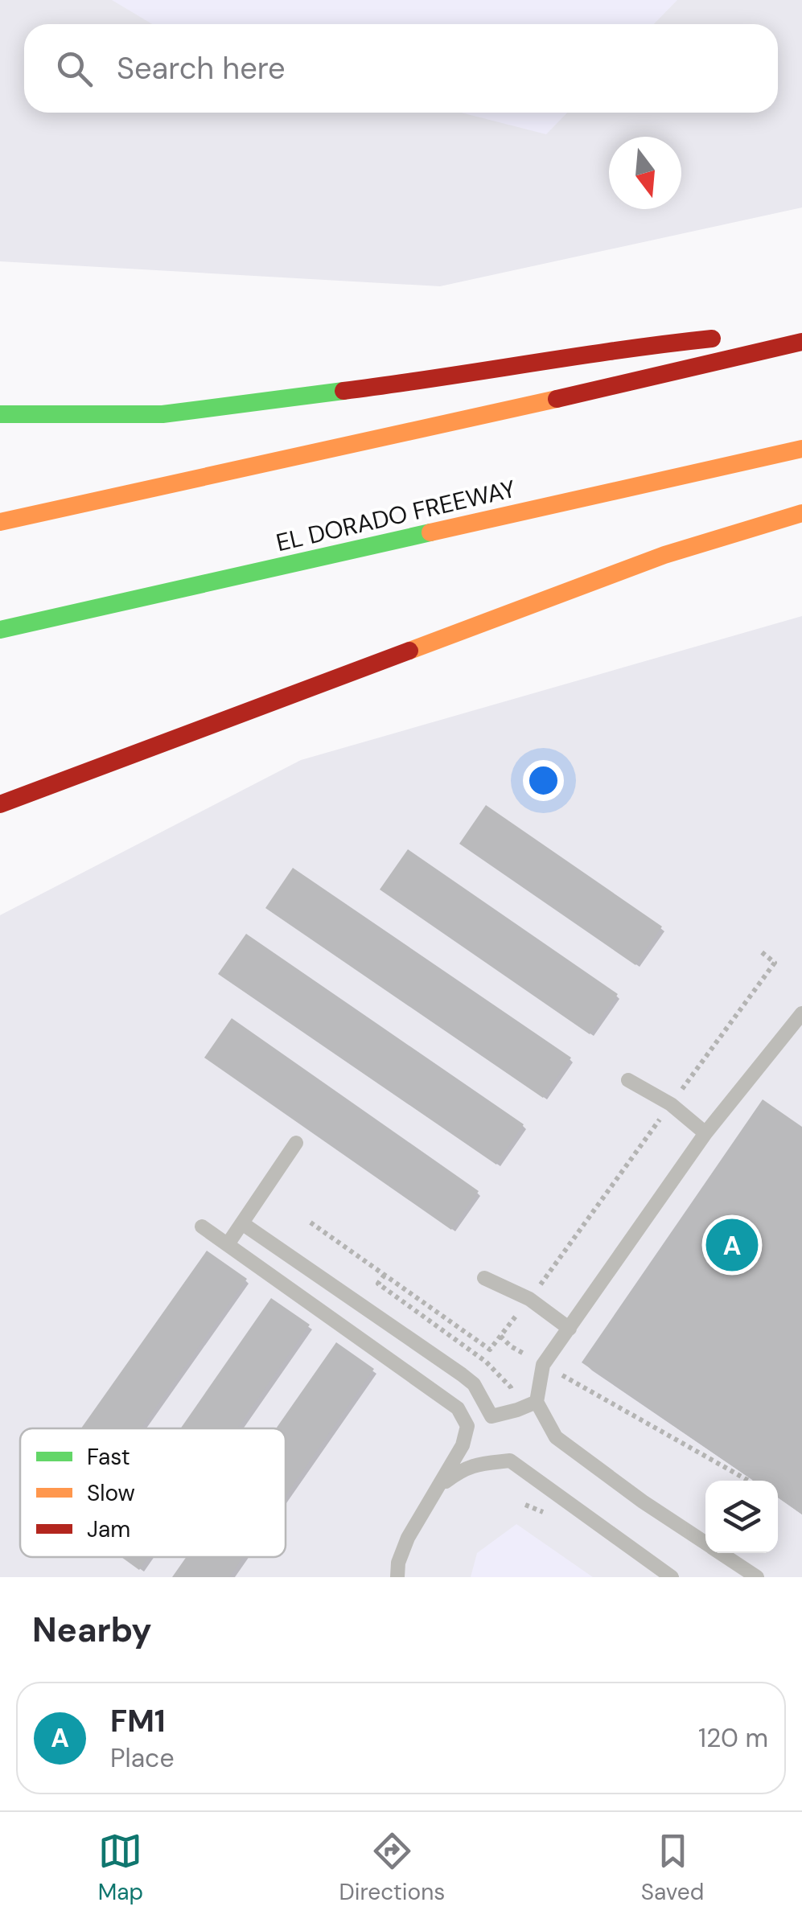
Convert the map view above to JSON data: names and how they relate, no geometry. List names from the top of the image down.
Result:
{
  "streets": {
    "highway": ["EL DORADO FREEWAY"]
  },
  "legend": ["Fast", "Slow", "Jam"],
  "north": "bottom",
  "page": {
    "search": "Search here",
    "pins": "A",
    "heading": "Nearby",
    "list": [
      {
        "mark": "A",
        "name": "FM1",
        "note": "Place",
        "value": "120 m"
      }
    ],
    "nav": ["Map", "Directions", "Saved"]
  }
}
